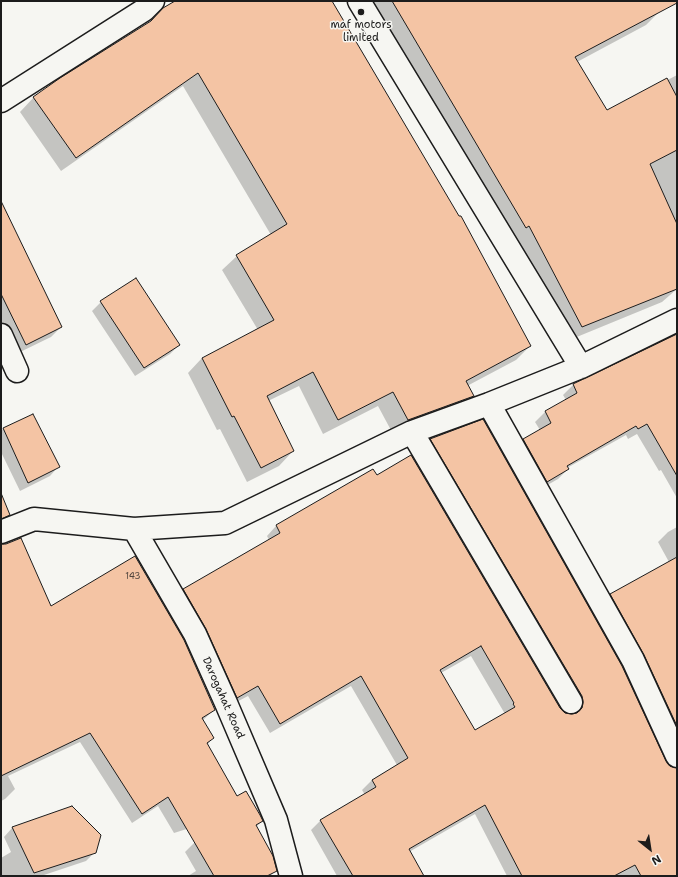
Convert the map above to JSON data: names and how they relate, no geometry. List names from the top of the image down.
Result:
{
  "streets": {
    "street": ["Darogahat Road"]
  },
  "places": ["maf motors limited"],
  "house_numbers": ["143"],
  "north": "bottom right"
}
